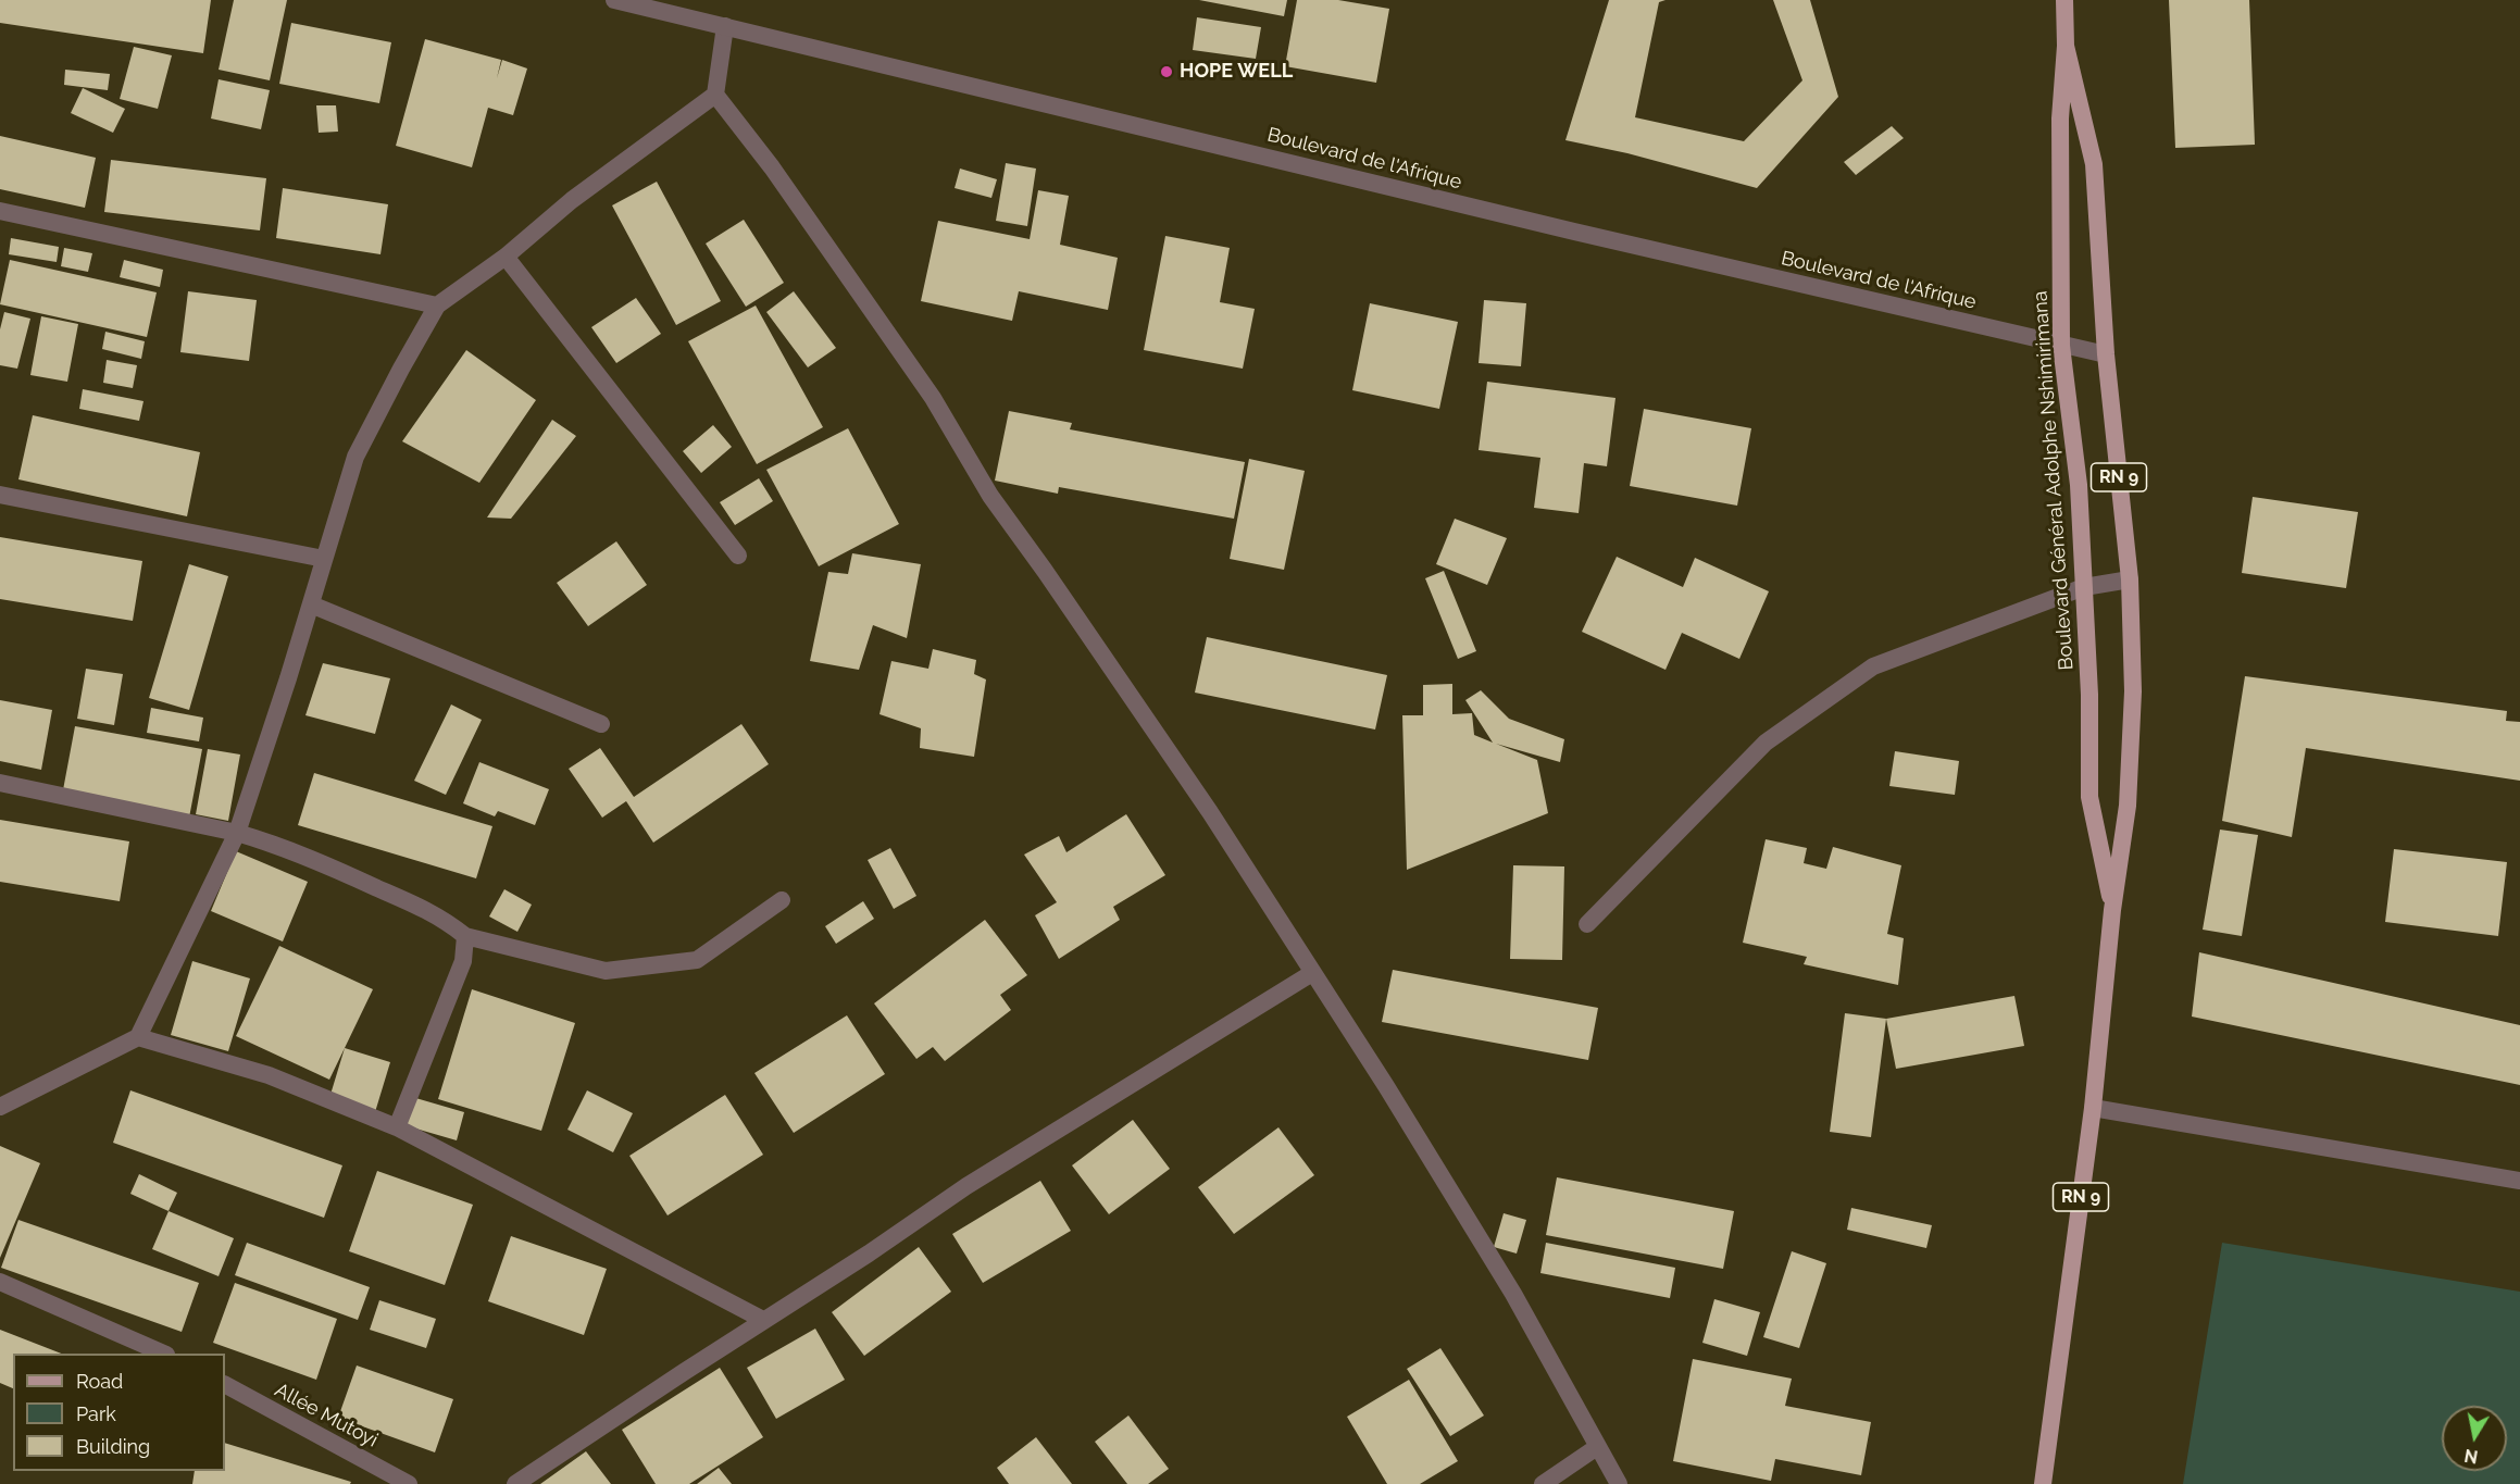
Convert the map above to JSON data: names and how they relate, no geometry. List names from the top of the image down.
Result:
{
  "streets": {
    "main road": ["RN 9", "Boulevard Général Adolphe Nshimirimana"],
    "street": ["Boulevard de l'Afrique", "Allée Mutoyi"]
  },
  "crossings": [
    ["Boulevard de l'Afrique", "Boulevard Général Adolphe Nshimirimana"]
  ],
  "places": ["HOPE WELL"],
  "legend": ["Road", "Park", "Building"],
  "north": "bottom"
}
